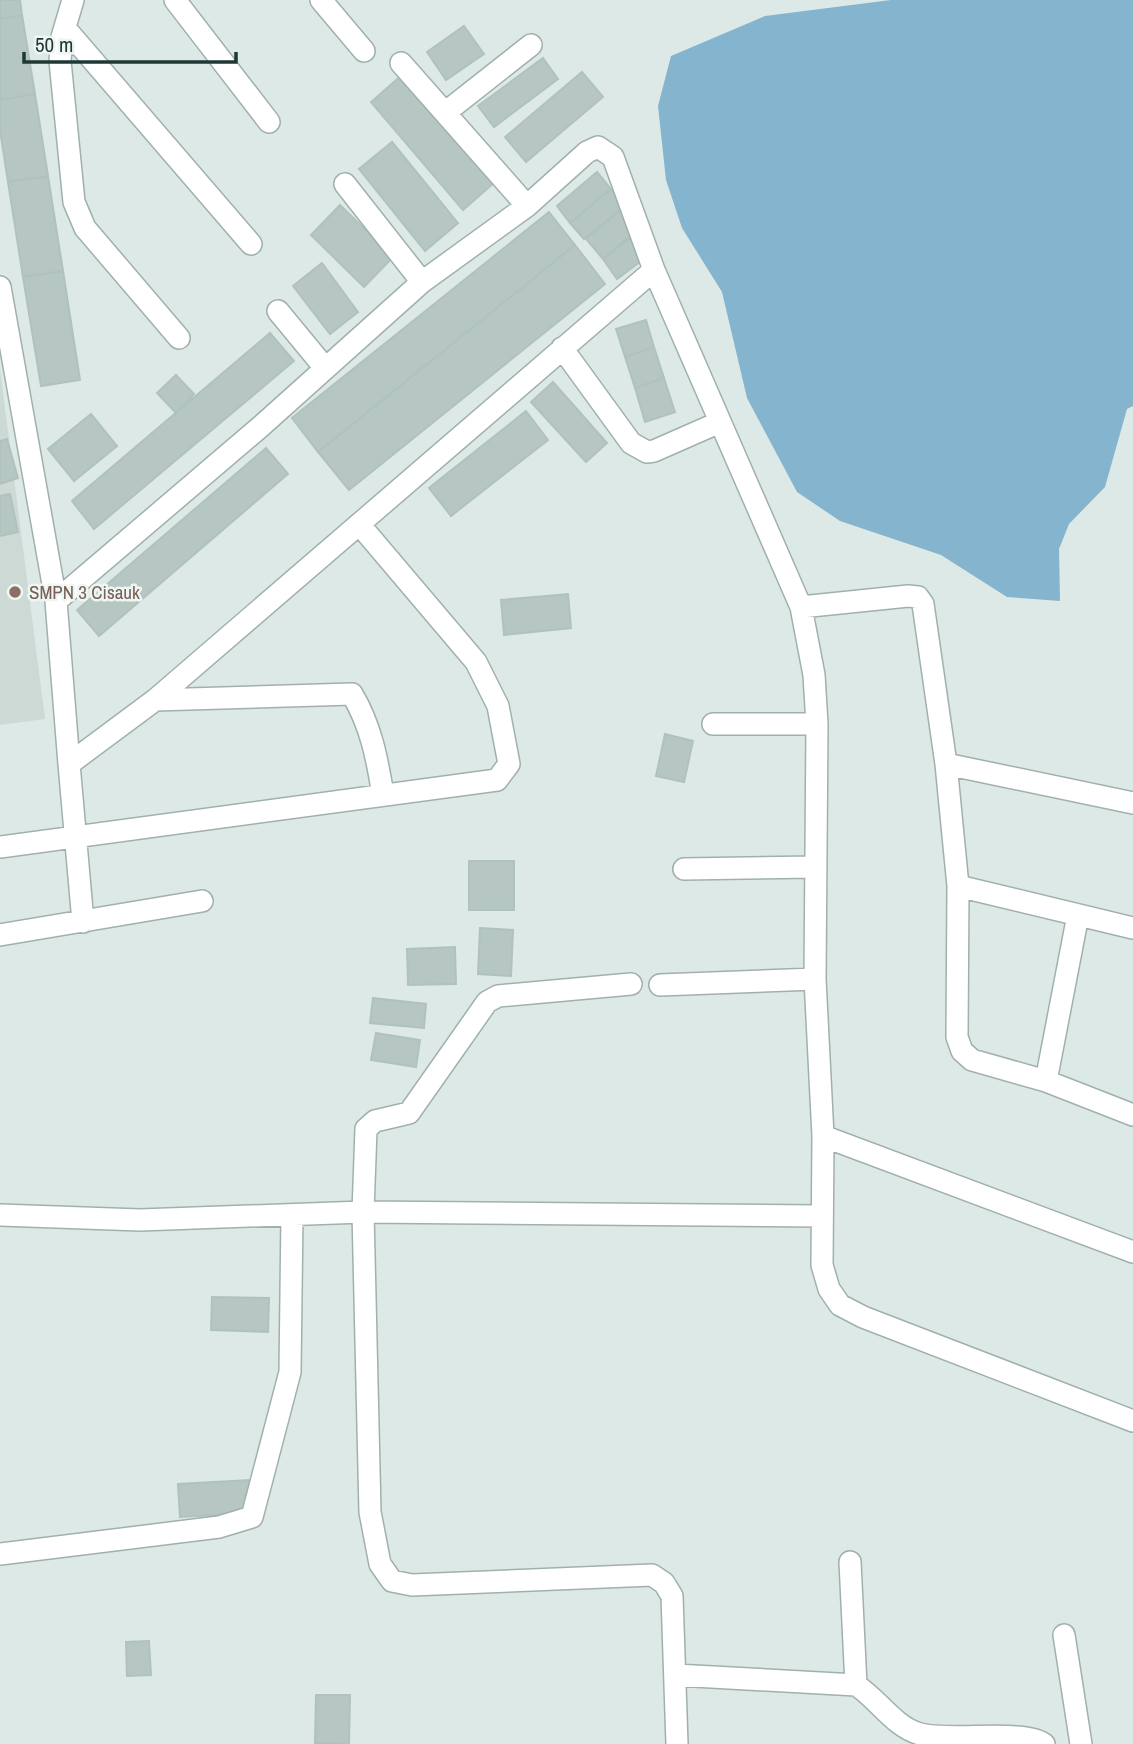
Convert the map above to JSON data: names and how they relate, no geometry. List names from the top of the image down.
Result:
{
  "places": ["SMPN 3 Cisauk"],
  "scale_bar": "50 m"
}
